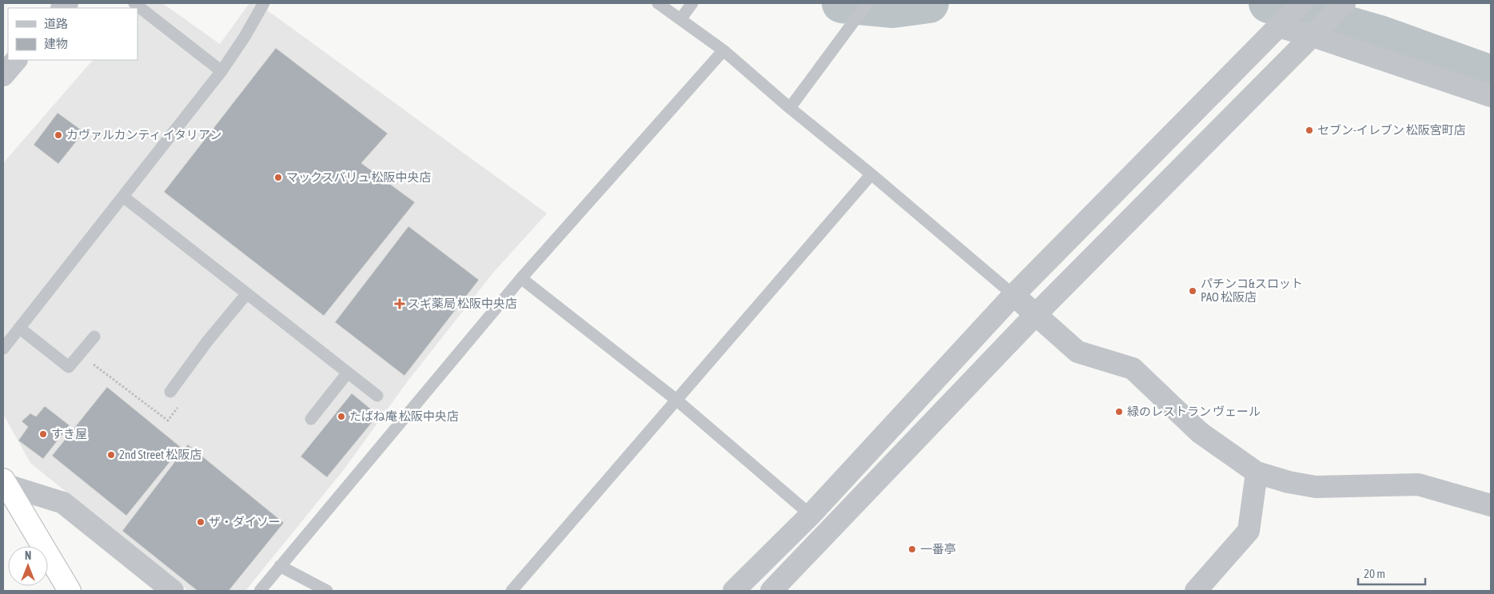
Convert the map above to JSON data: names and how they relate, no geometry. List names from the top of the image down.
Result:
{
  "places": {
    "other": [
      "セブン-イレブン 松阪宮町店",
      "カヴァルカンティ イタリアン",
      "マックスバリュ 松阪中央店",
      "パチンコ&スロット PAO 松阪店",
      "緑のレストラン ヴェール",
      "たばね庵 松阪中央店",
      "すき屋",
      "2nd Street 松阪店",
      "ザ・ダイソー",
      "一番亭"
    ],
    "health": ["スギ薬局 松阪中央店"]
  },
  "legend": ["道路", "建物"],
  "scale_bar": "20 m",
  "north": "top"
}
